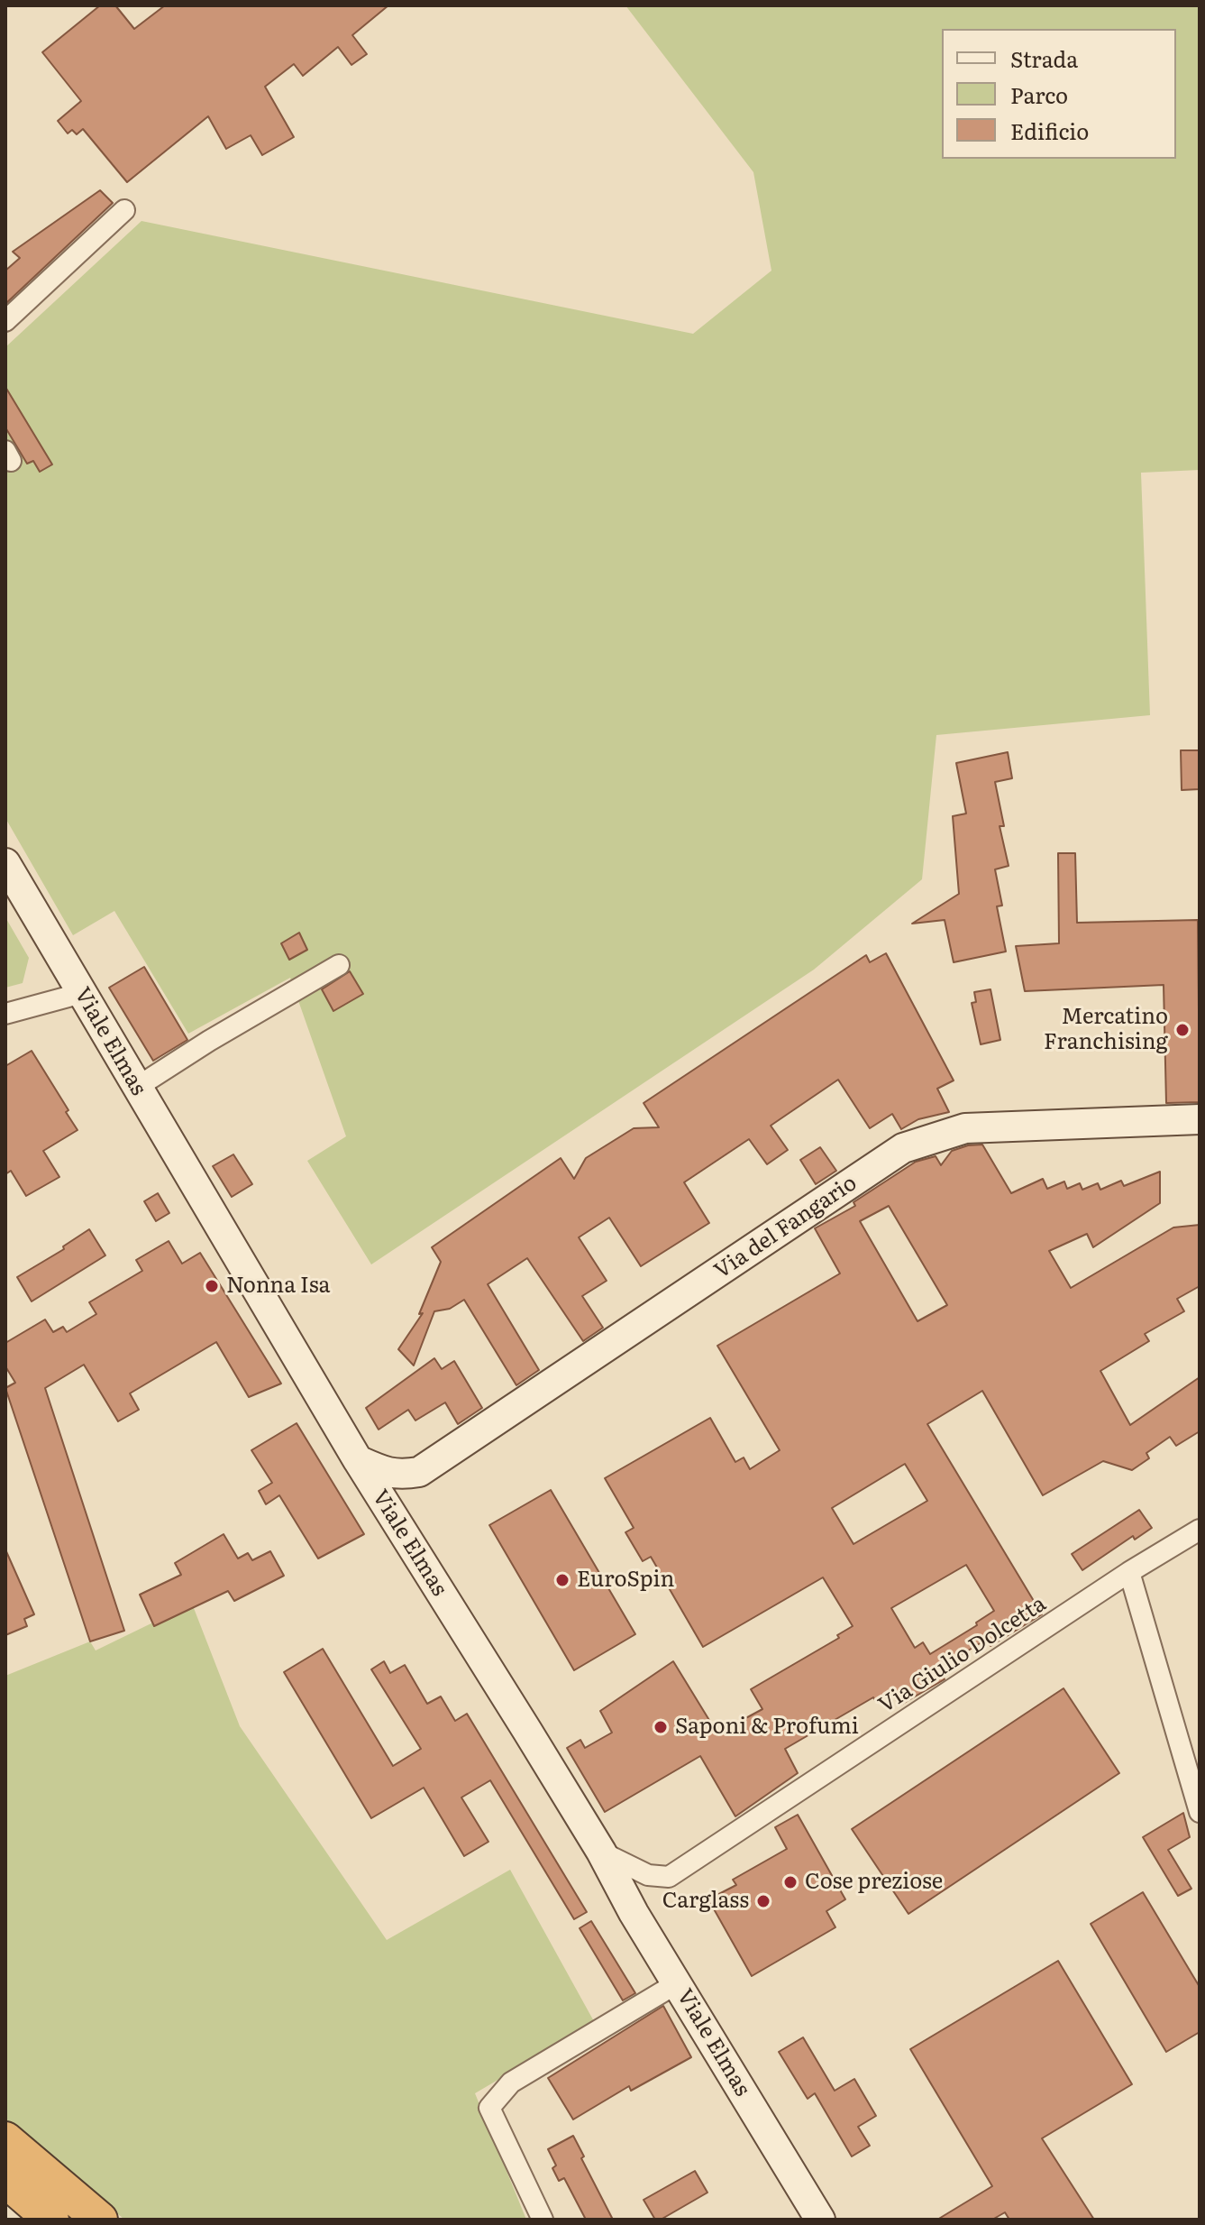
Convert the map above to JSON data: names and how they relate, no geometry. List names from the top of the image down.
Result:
{
  "streets": {
    "main road": ["Viale Elmas", "Via del Fangario"],
    "street": ["Via Giulio Dolcetta"]
  },
  "crossings": [
    ["Viale Elmas", "Via Giulio Dolcetta"]
  ],
  "places": [
    "Mercatino Franchising",
    "Nonna Isa",
    "EuroSpin",
    "Saponi & Profumi",
    "Cose preziose",
    "Carglass"
  ],
  "legend": ["Strada", "Parco", "Edificio"]
}
